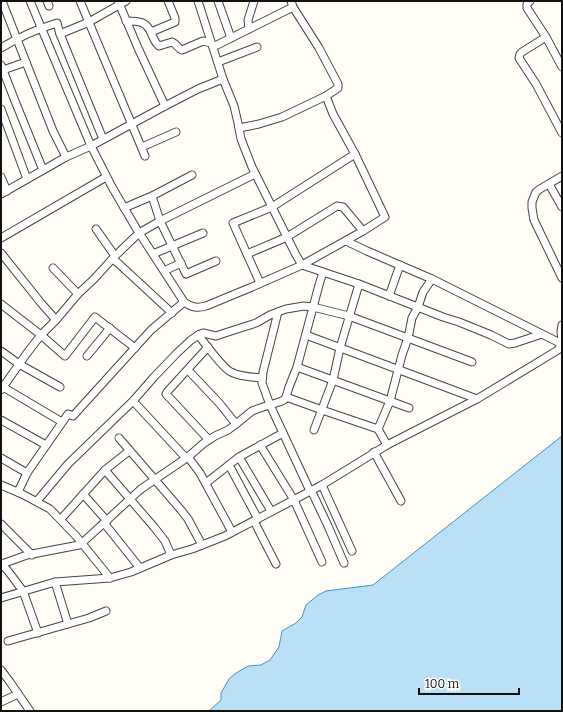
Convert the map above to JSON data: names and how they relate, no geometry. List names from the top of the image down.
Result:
{
  "scale_bar": "100 m"
}
